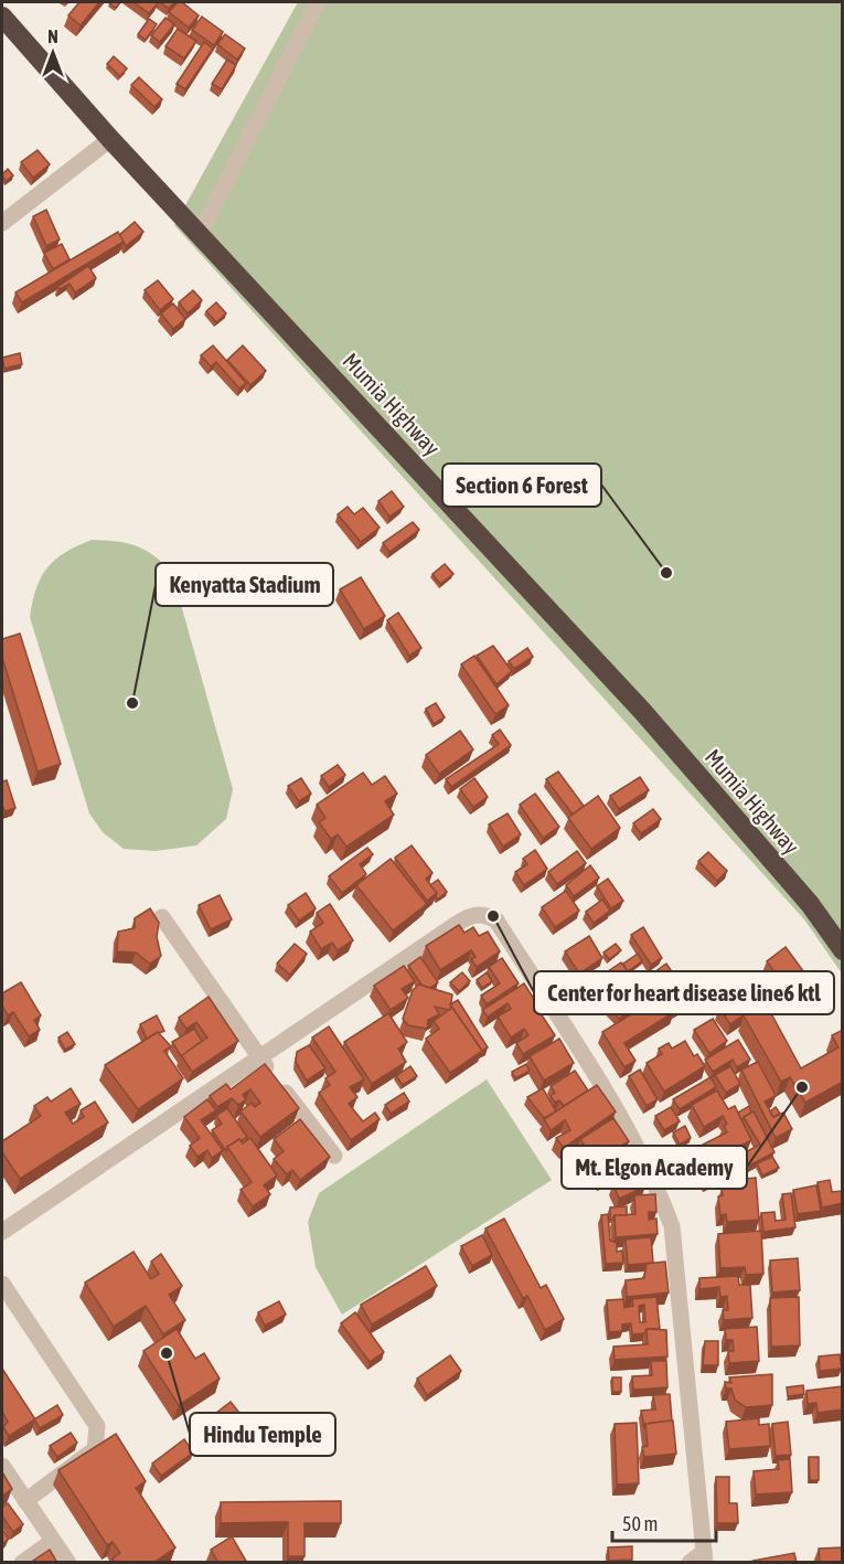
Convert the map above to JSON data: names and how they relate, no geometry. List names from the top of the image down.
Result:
{
  "streets": {
    "highway": ["Mumia Highway"]
  },
  "places": [
    "Section 6 Forest",
    "Kenyatta Stadium",
    "Center for heart disease line6 ktl",
    "Mt. Elgon Academy",
    "Hindu Temple"
  ],
  "scale_bar": "50 m",
  "north": "top"
}
